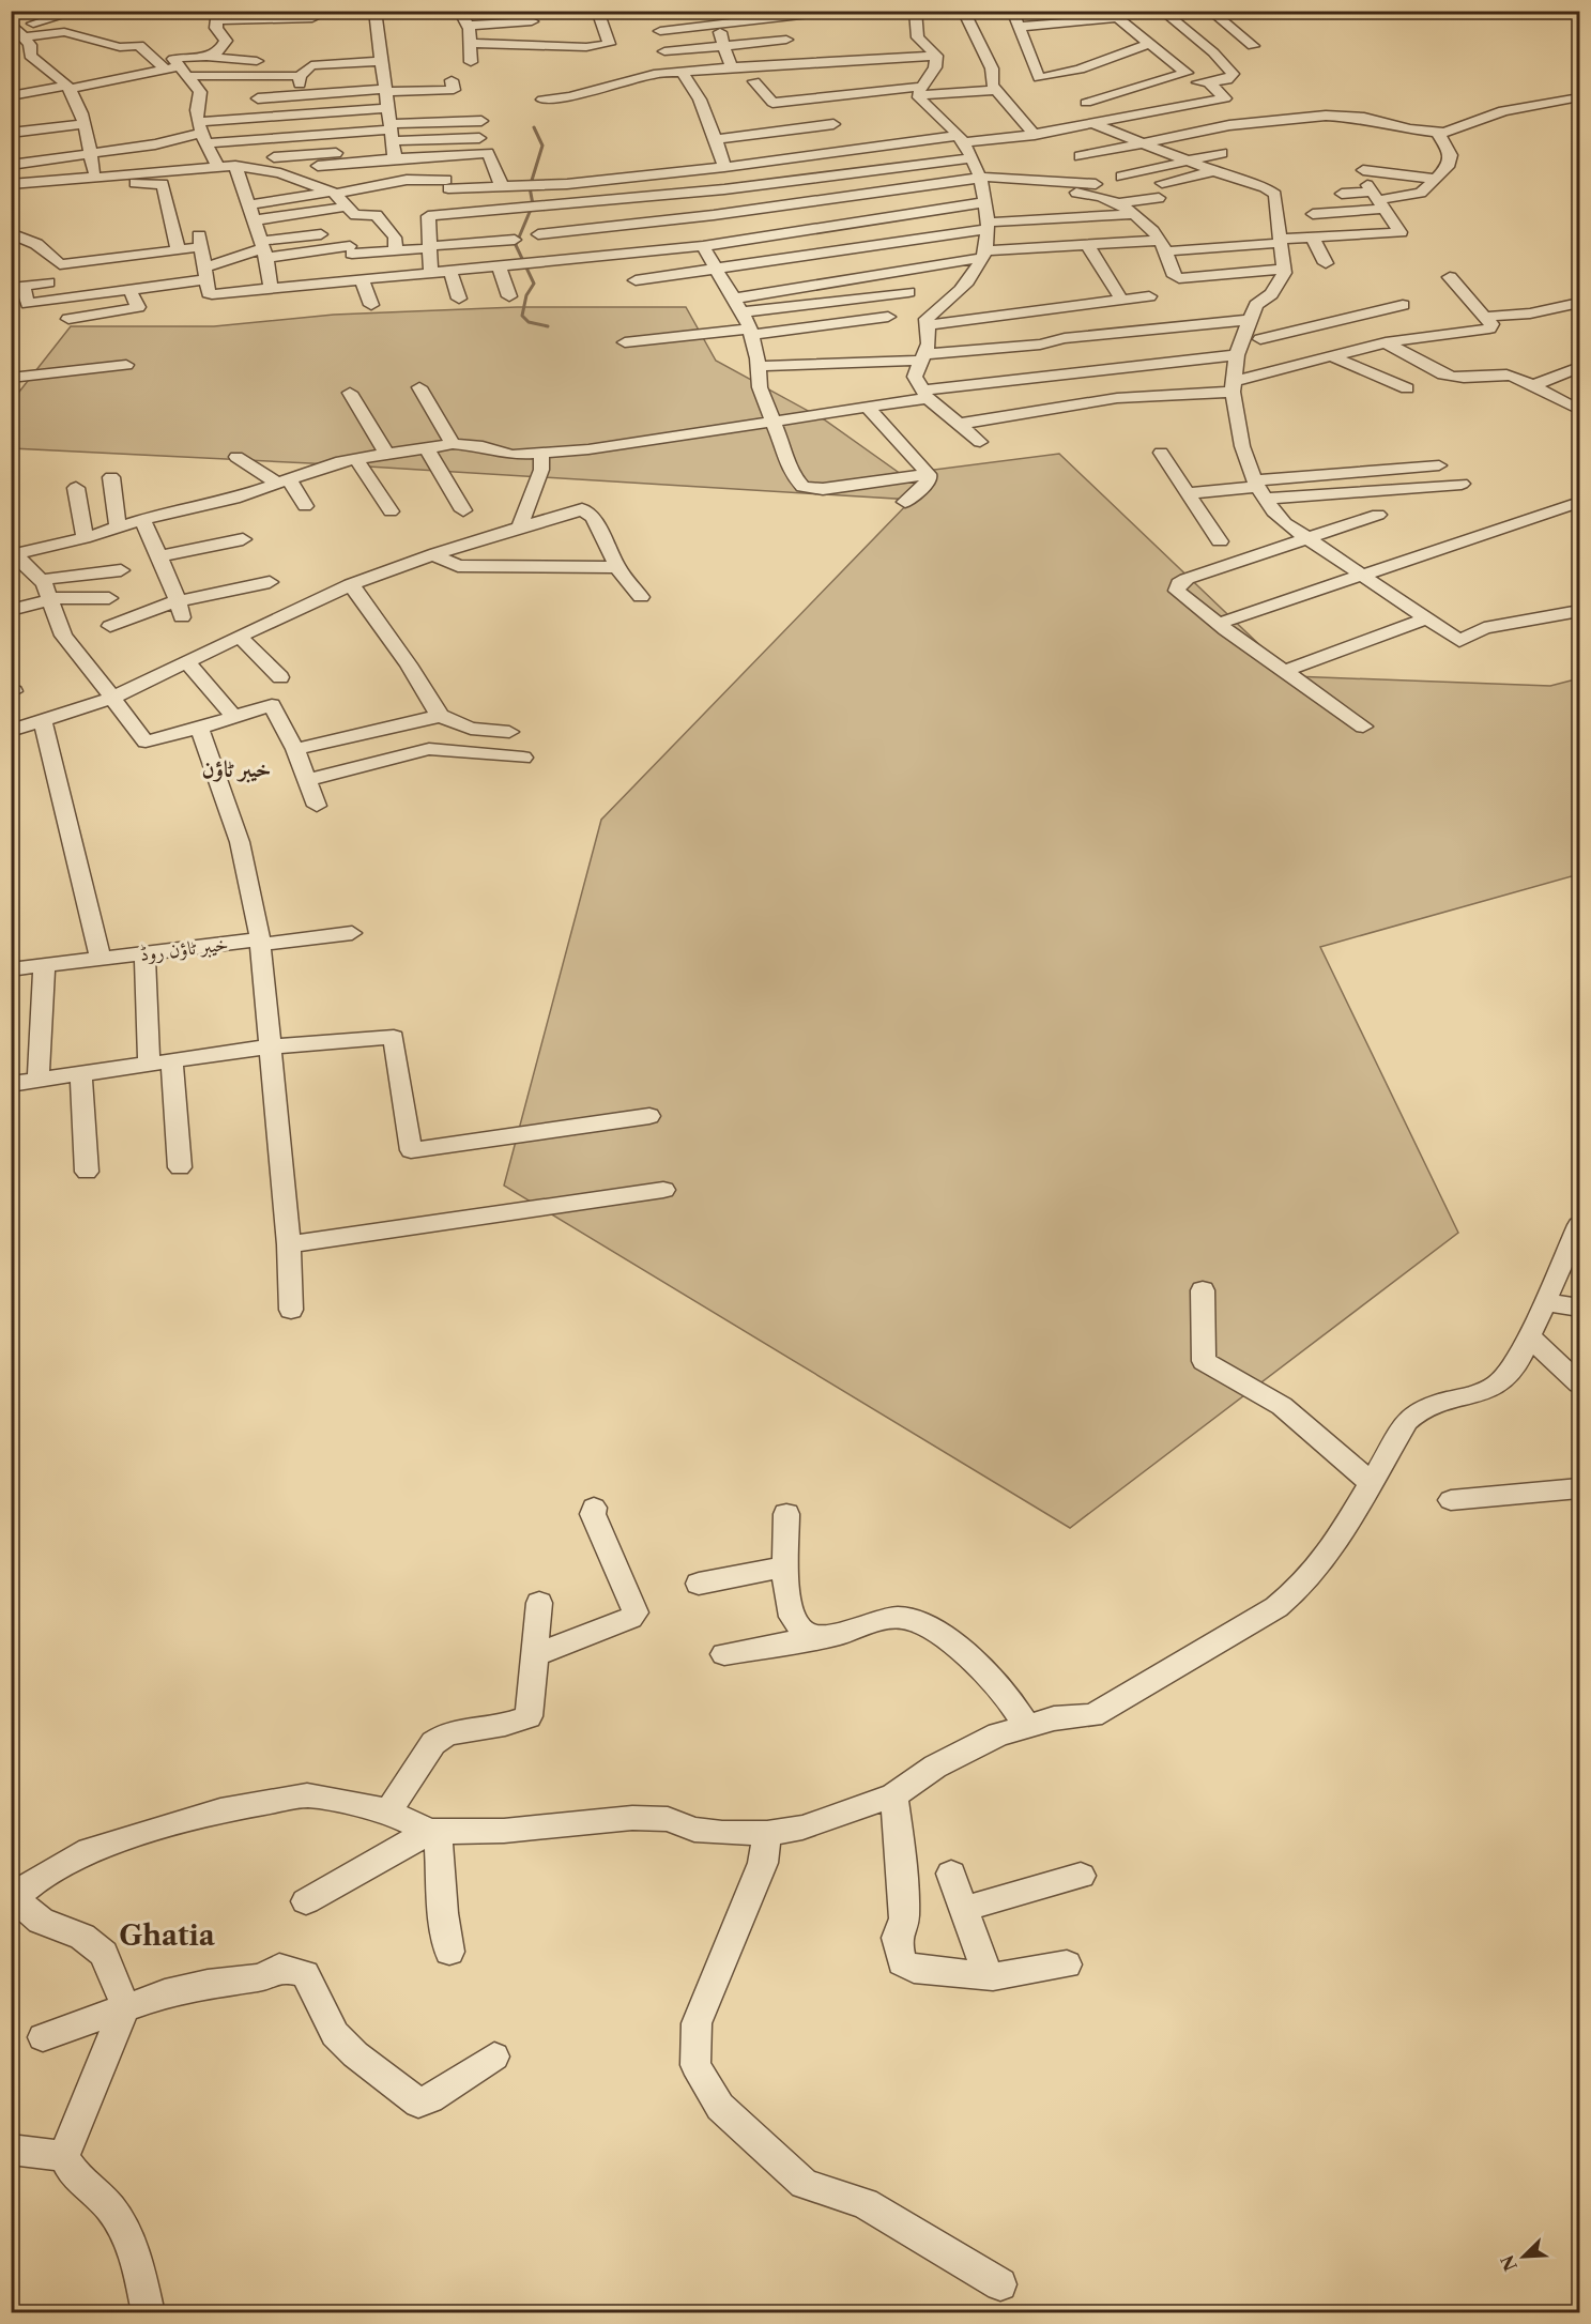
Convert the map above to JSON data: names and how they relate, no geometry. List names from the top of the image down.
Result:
{
  "streets": {
    "street": ["خیبر ٹاؤن روڈ"]
  },
  "districts": ["خیبر ٹاؤن", "Ghatia"],
  "north": "bottom left"
}
